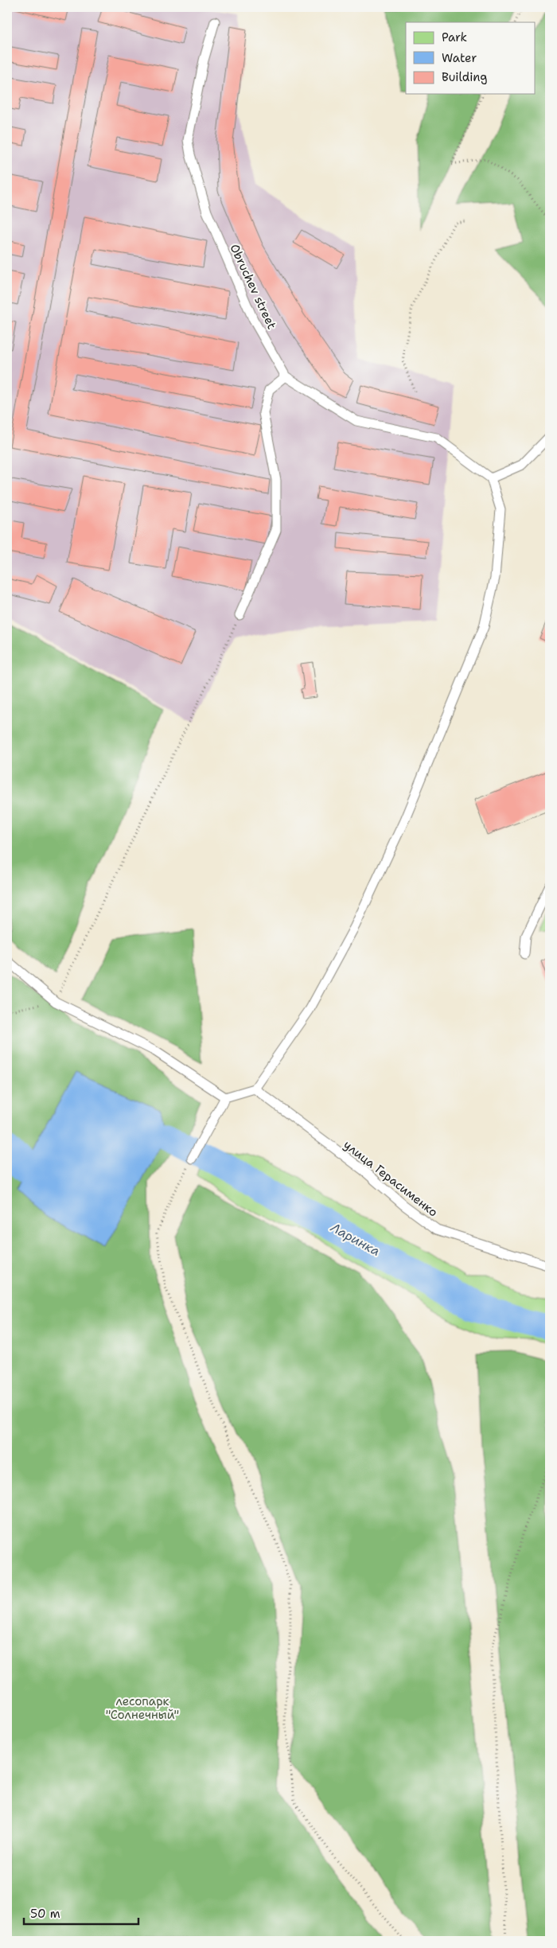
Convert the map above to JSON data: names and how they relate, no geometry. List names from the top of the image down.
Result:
{
  "streets": {
    "lane": ["Obruchev street", "улица Герасименко"]
  },
  "water": ["Ларинка"],
  "parks": ["лесопарк \"Солнечный\""],
  "legend": ["Park", "Water", "Building"],
  "scale_bar": "50 m"
}
